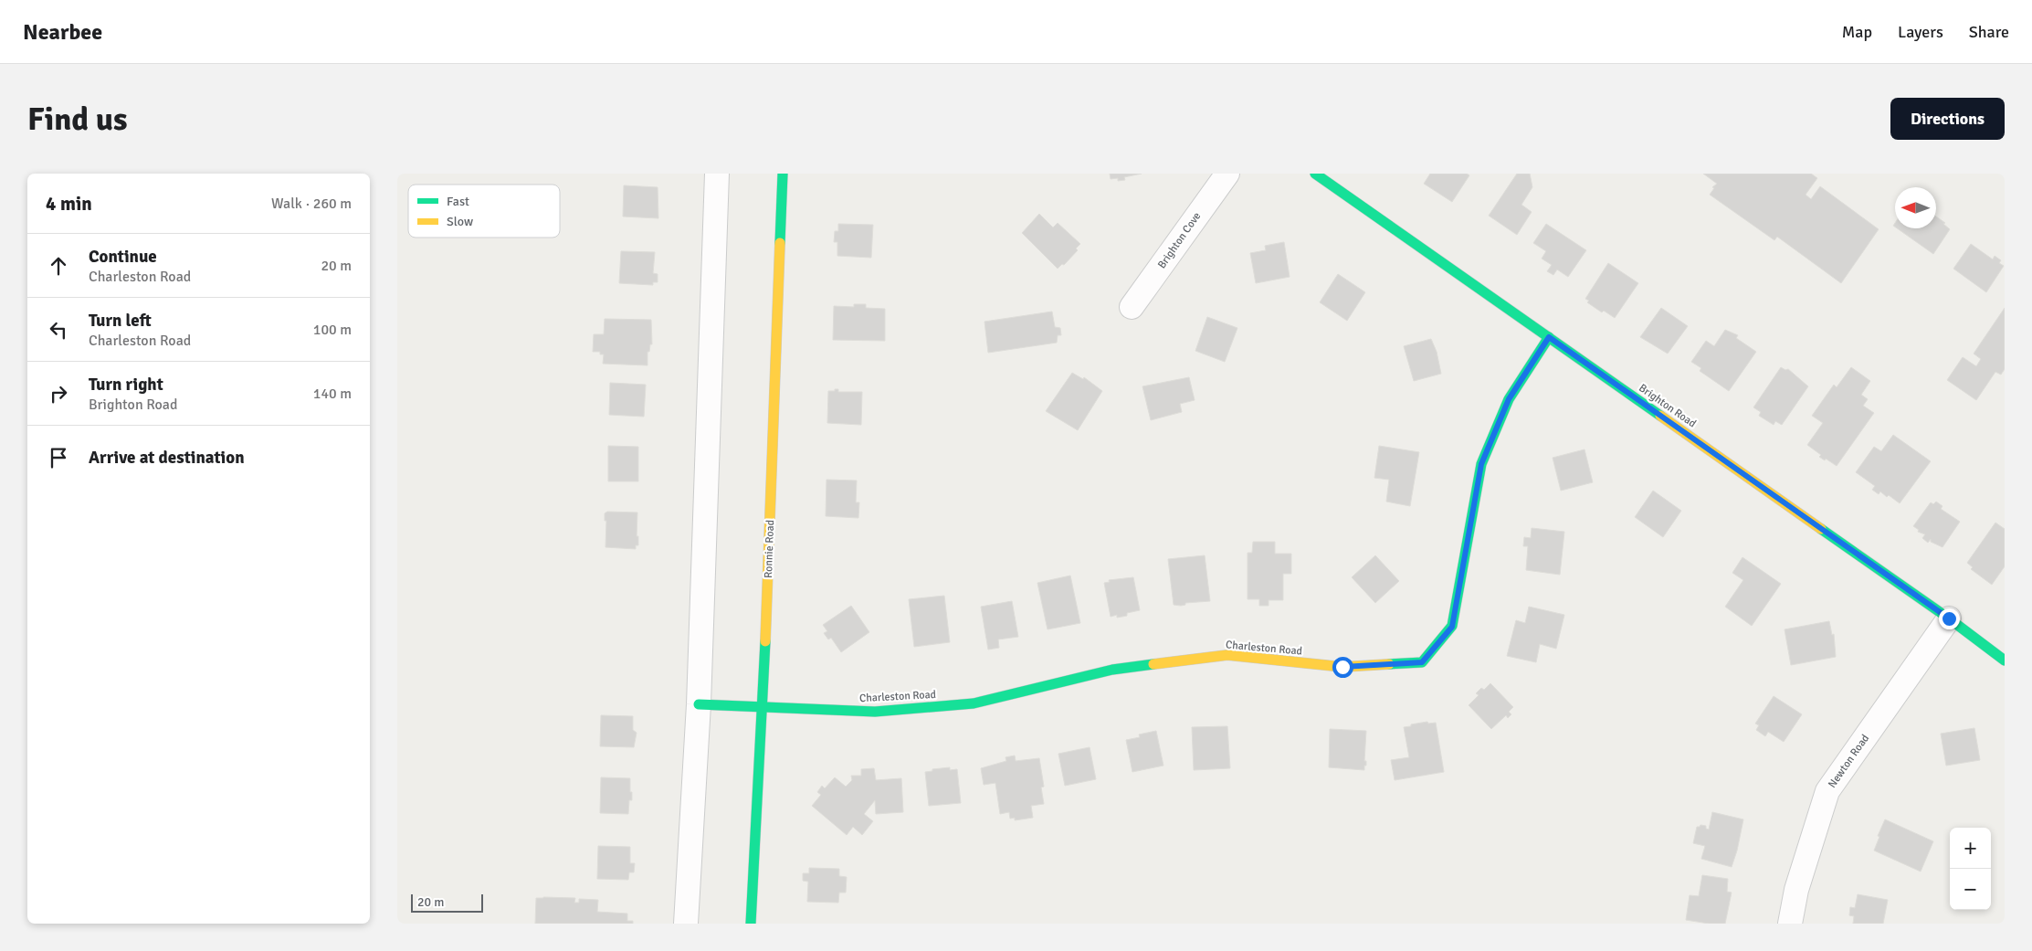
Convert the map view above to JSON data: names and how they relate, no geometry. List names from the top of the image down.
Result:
{
  "streets": {
    "street": [
      "Brighton Cove",
      "Brighton Road",
      "Ronnie Road",
      "Charleston Road",
      "Newton Road"
    ]
  },
  "crossings": [
    ["Brighton Road", "Charleston Road"],
    ["Brighton Road", "Newton Road"],
    ["Ronnie Road", "Charleston Road"]
  ],
  "legend": ["Fast", "Slow"],
  "scale_bar": "20 m",
  "north": "left",
  "page": {
    "header": "Nearbee",
    "nav": ["Map", "Layers", "Share"],
    "buttons": "Directions",
    "title": "Find us",
    "heading": ["4 min", "Walk · 260 m"],
    "list": [
      ["Continue", "Charleston Road", "20 m"],
      ["Turn left", "Charleston Road", "100 m"],
      ["Turn right", "Brighton Road", "140 m"],
      "Arrive at destination"
    ],
    "map_buttons": ["+", "−"],
    "scale": "20 m"
  }
}
